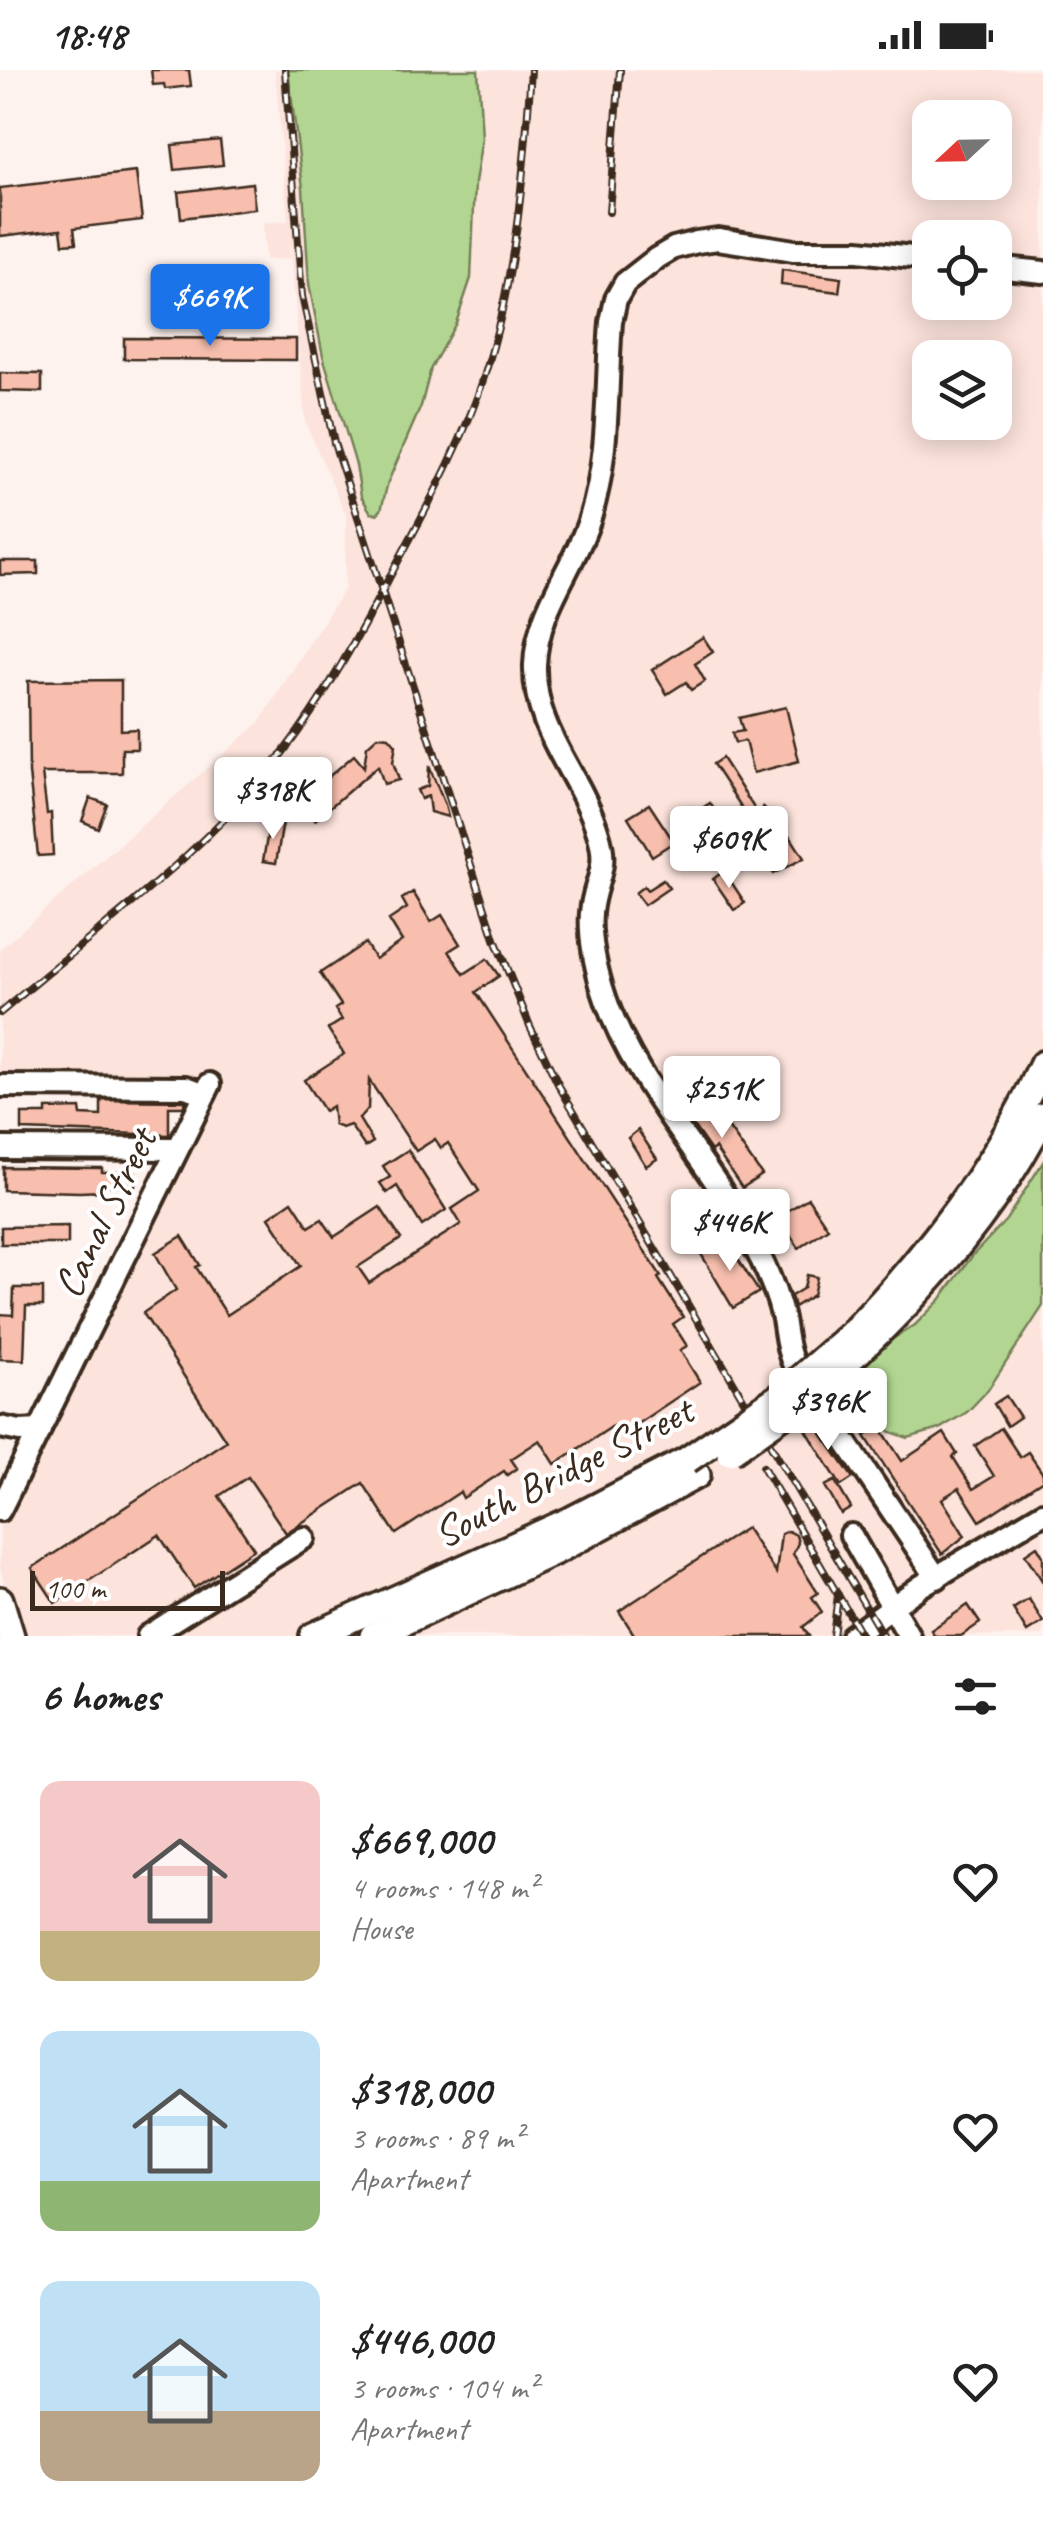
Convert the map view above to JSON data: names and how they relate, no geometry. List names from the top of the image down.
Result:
{
  "streets": {
    "main road": ["South Bridge Street"],
    "street": ["Canal Street"]
  },
  "scale_bar": "100 m",
  "north": "left",
  "page": {
    "status": "18:48",
    "price": [
      "$669K",
      "$318K",
      "$609K",
      "$251K",
      "$446K",
      "$396K"
    ],
    "scale": "100 m",
    "heading": "6 homes",
    "list": [
      {
        "name": "$669,000",
        "note": "4 rooms · 148 m² · House"
      },
      {
        "name": "$318,000",
        "note": "3 rooms · 89 m² · Apartment"
      },
      {
        "name": "$446,000",
        "note": "3 rooms · 104 m² · Apartment"
      }
    ]
  }
}
